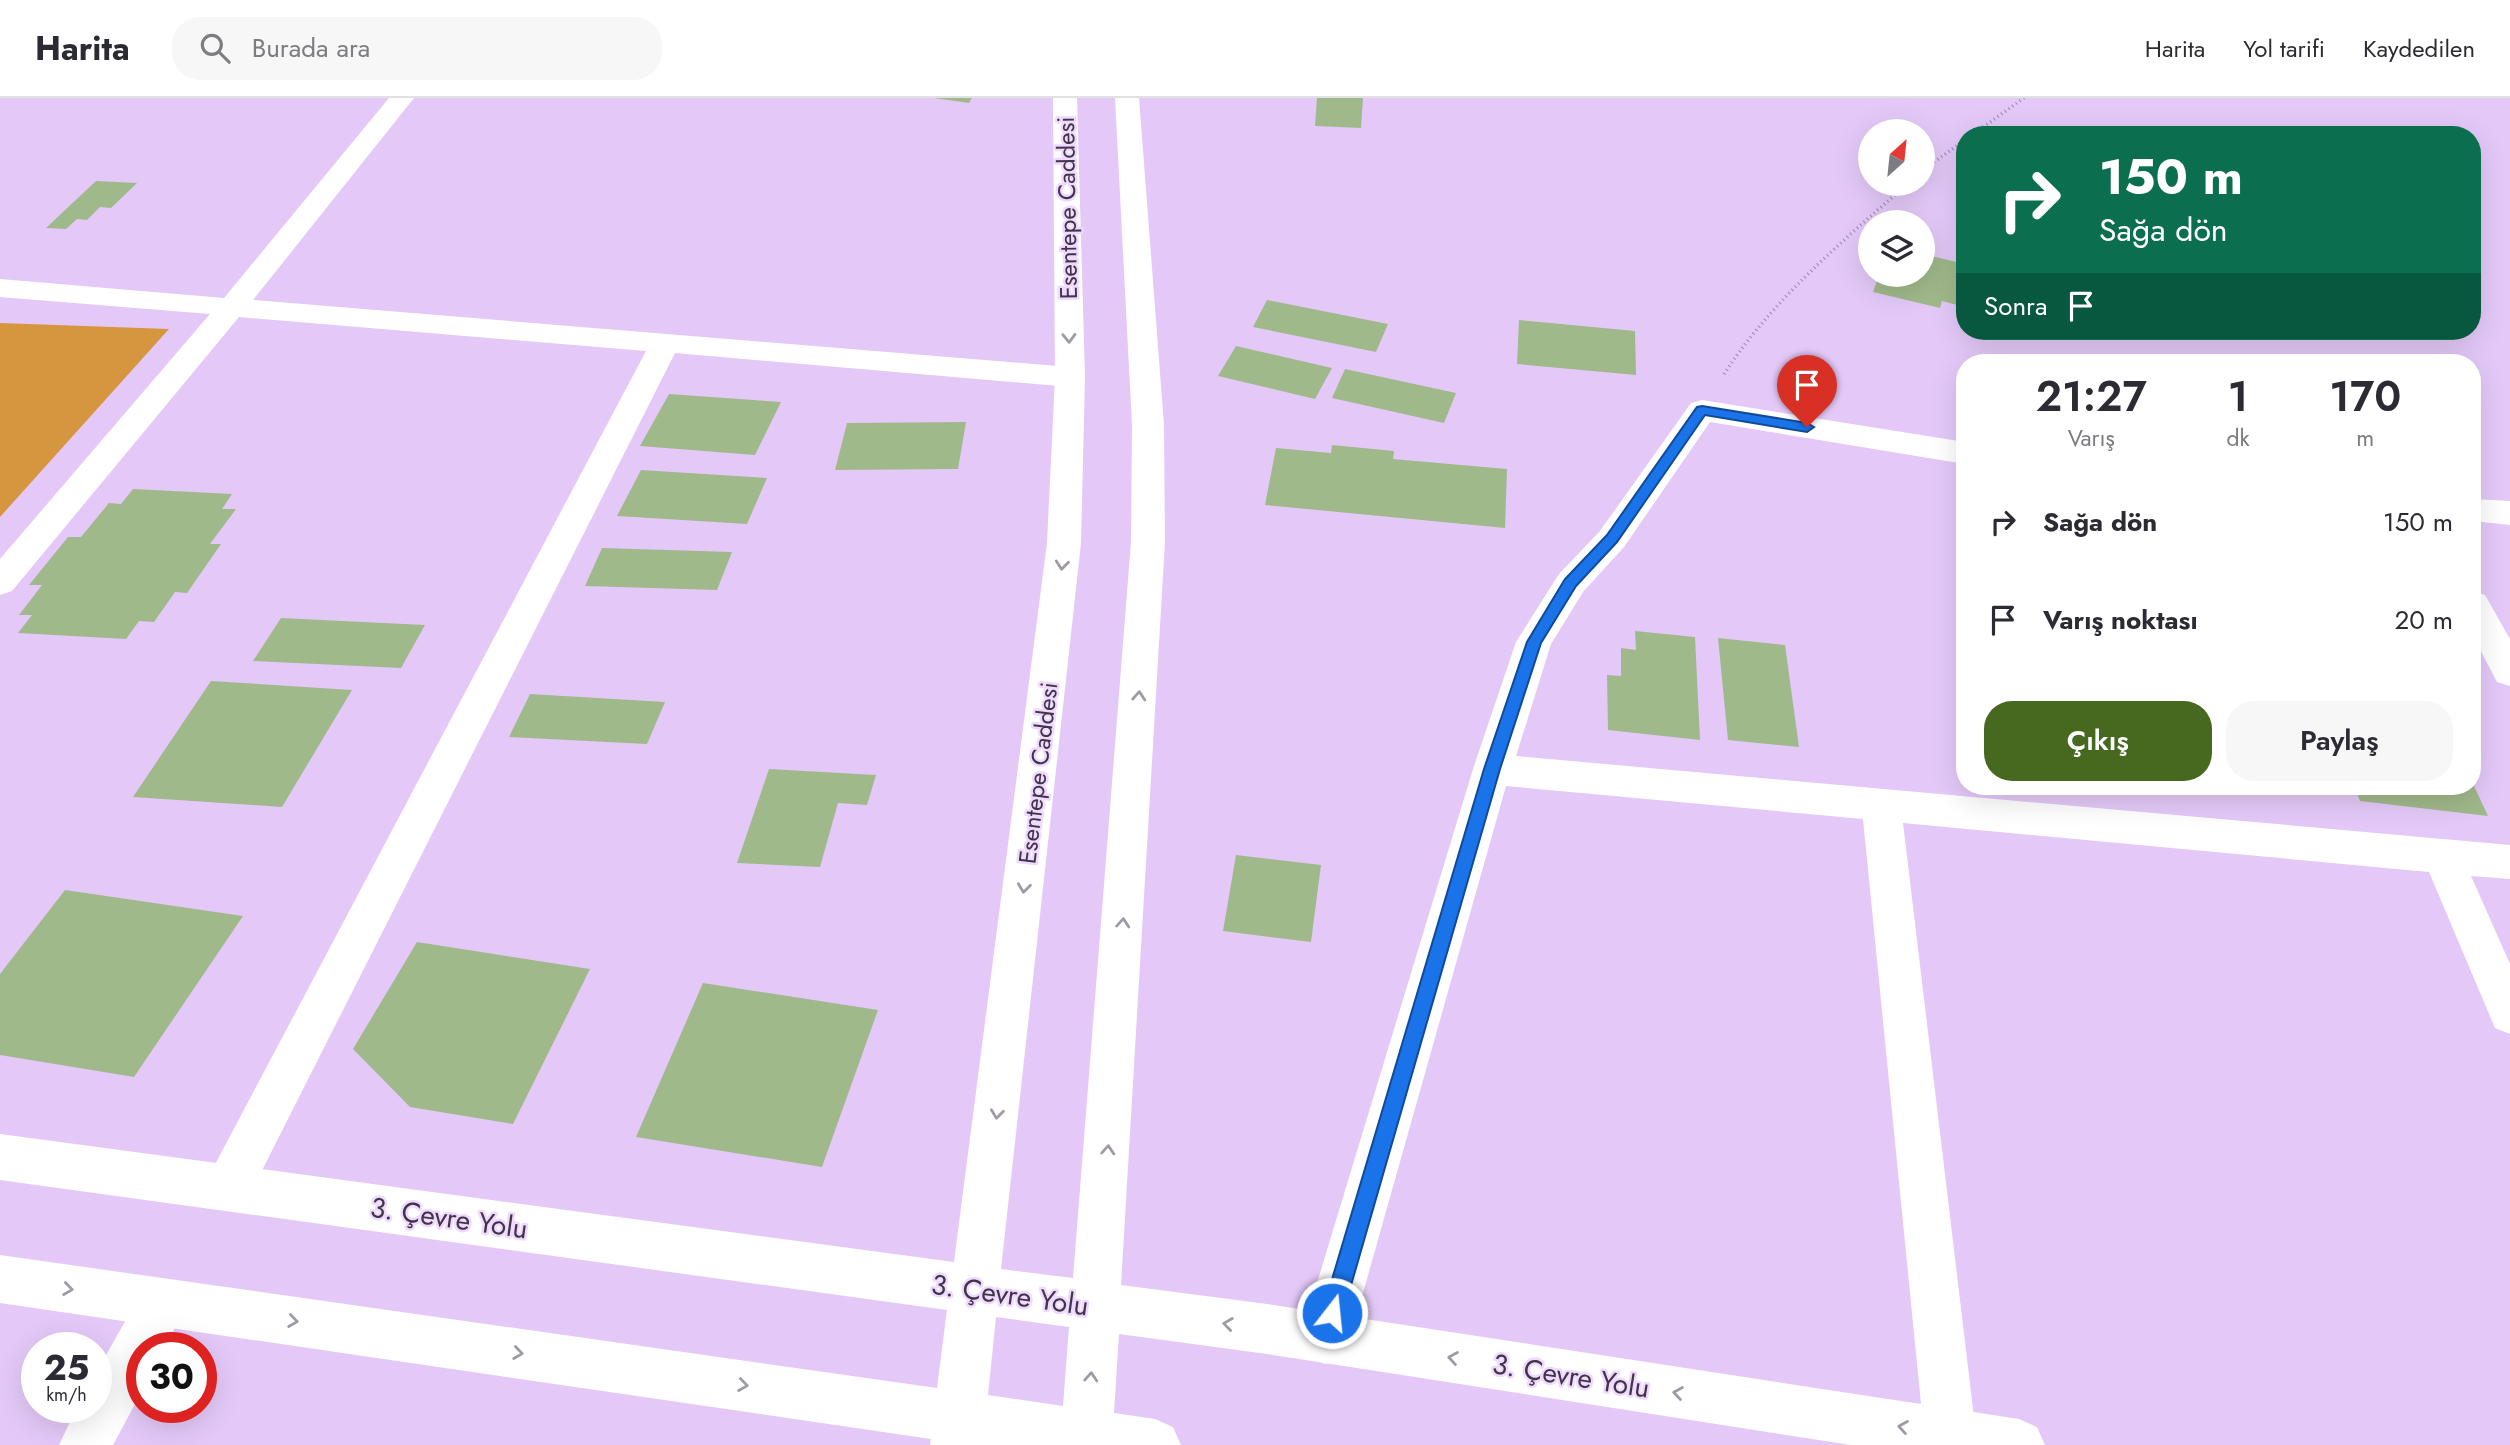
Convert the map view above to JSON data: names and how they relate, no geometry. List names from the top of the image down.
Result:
{
  "streets": {
    "street": ["Esentepe Caddesi", "3. Çevre Yolu"]
  },
  "crossings": [
    ["Esentepe Caddesi", "3. Çevre Yolu"]
  ],
  "one_way": ["3. Çevre Yolu"],
  "north": "top right",
  "page": {
    "header": "Harita",
    "search": "Burada ara",
    "nav": ["Harita", "Yol tarifi", "Kaydedilen"],
    "turn": ["150 m", "Sağa dön"],
    "then": "Sonra",
    "eta": [
      "21:27",
      "Varış",
      "1",
      "dk",
      "170",
      "m"
    ],
    "list": [
      {
        "name": "Sağa dön",
        "value": "150 m"
      },
      {
        "name": "Varış noktası",
        "value": "20 m"
      }
    ],
    "buttons": ["Çıkış", "Paylaş"],
    "speed": "25 km/h",
    "limit": "30"
  }
}
